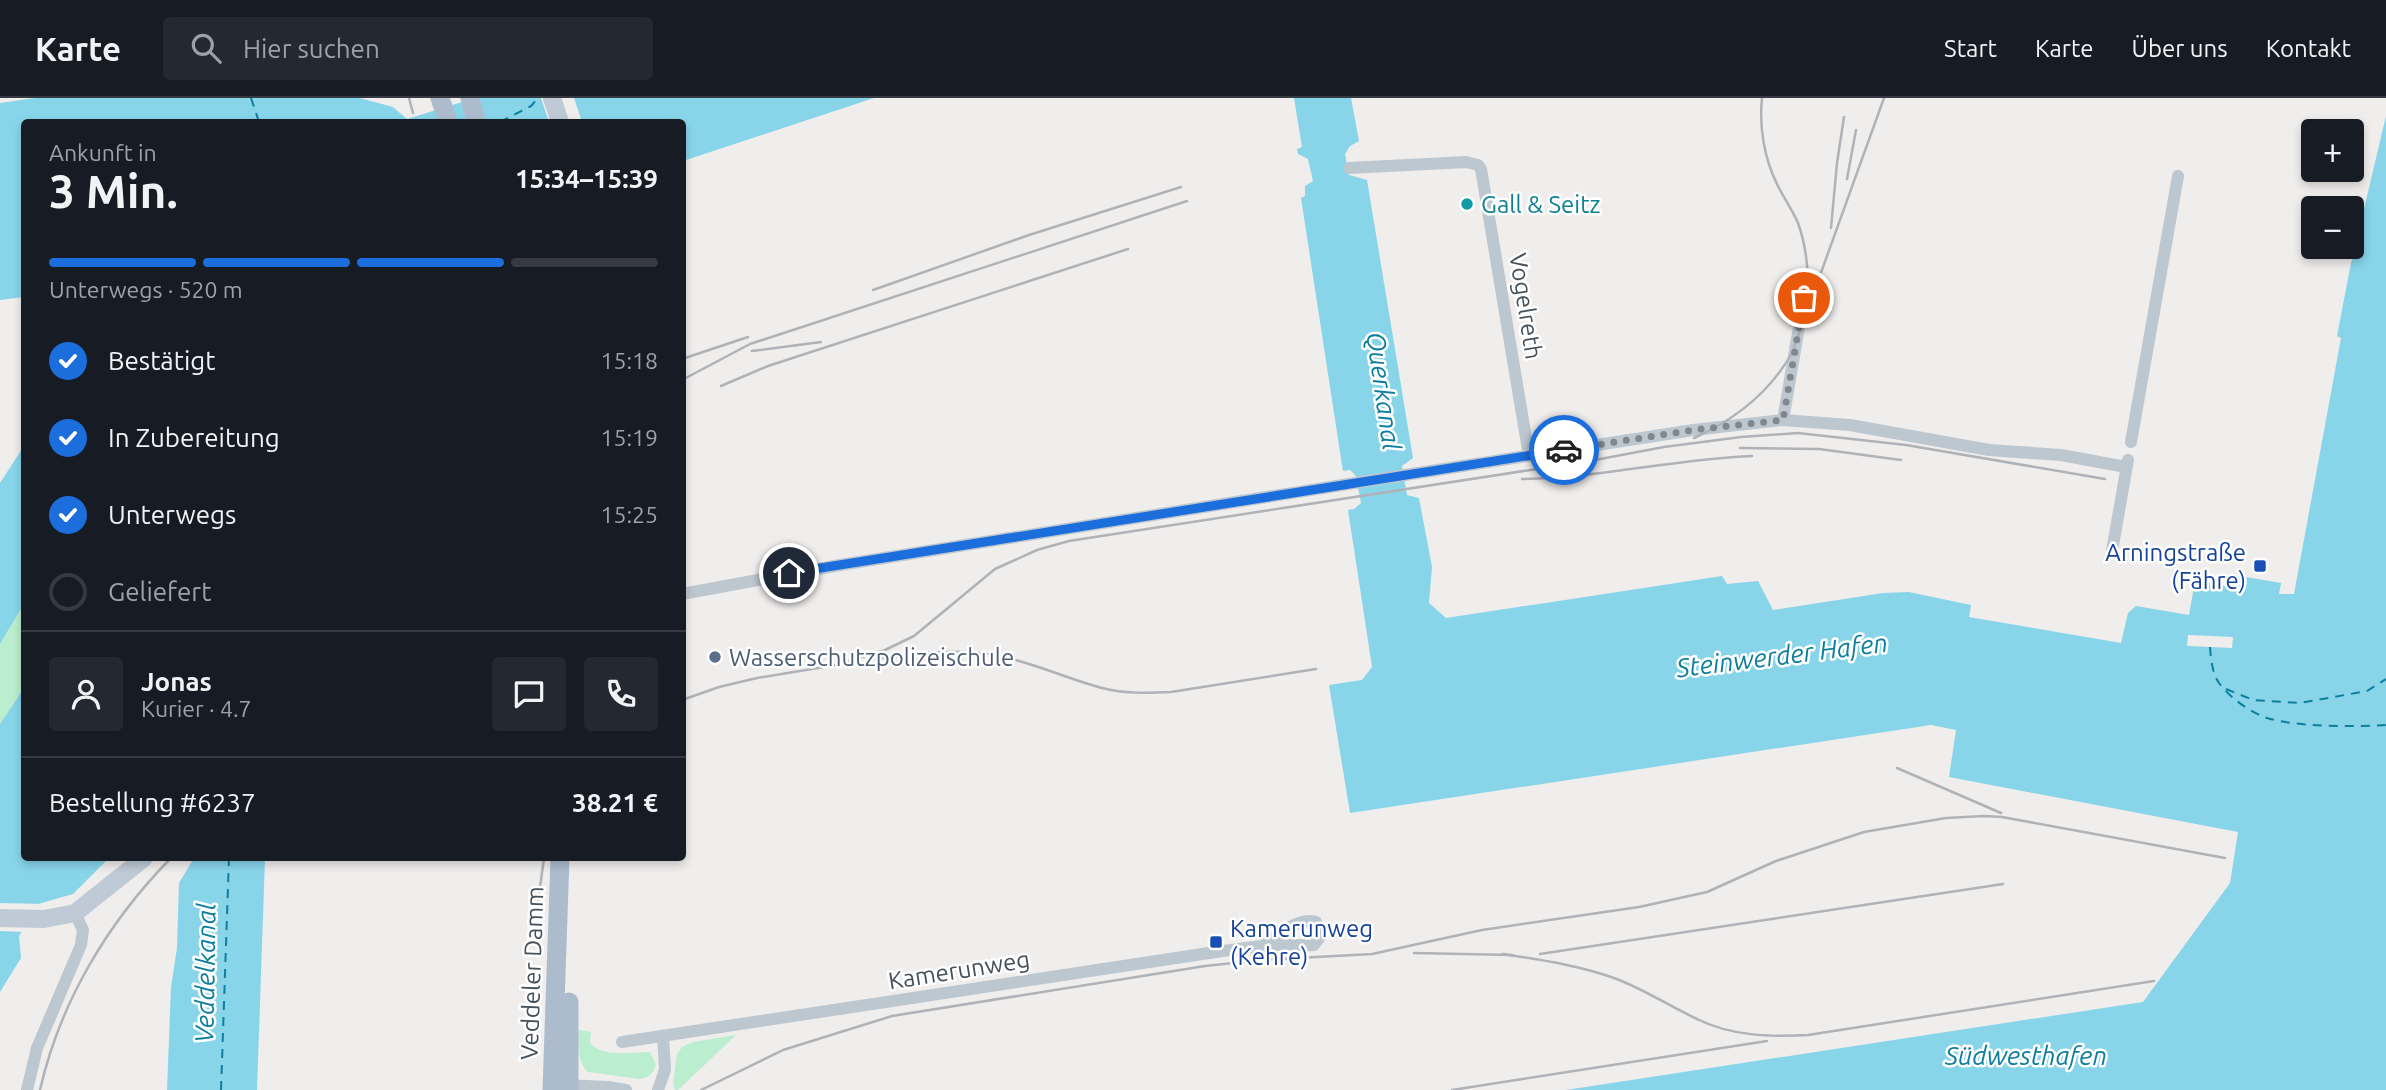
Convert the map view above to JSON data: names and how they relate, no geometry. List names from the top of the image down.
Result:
{
  "streets": {
    "main road": ["Veddeler Damm"],
    "street": ["Vogelreth", "Kamerunweg"]
  },
  "water": [
    "Querkanal",
    "Steinwerder Hafen",
    "Veddelkanal",
    "Südwesthafen"
  ],
  "places": {
    "other": ["Gall & Seitz", "Wasserschutzpolizeischule"],
    "transit": ["Arningstraße (Fähre)", "Kamerunweg (Kehre)"]
  },
  "page": {
    "header": "Karte",
    "search": "Hier suchen",
    "nav": [
      "Start",
      "Karte",
      "Über uns",
      "Kontakt"
    ],
    "map_buttons": ["+", "−"],
    "heading": ["3 Min.", "Ankunft in", "15:34–15:39"],
    "panel": [
      "Jonas",
      "Kurier · 4.7",
      "Bestellung #6237",
      "38.21 €"
    ],
    "bar": "Unterwegs · 520 m",
    "list": [
      ["Bestätigt", "15:18"],
      ["In Zubereitung", "15:19"],
      ["Unterwegs", "15:25"],
      "Geliefert"
    ]
  }
}
